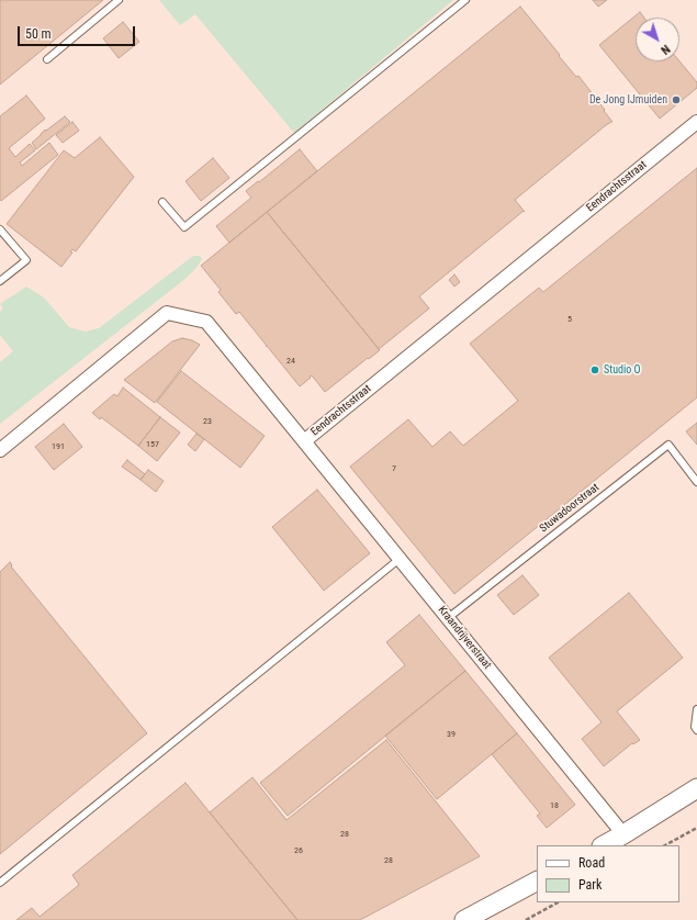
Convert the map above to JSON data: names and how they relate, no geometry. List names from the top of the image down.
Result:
{
  "streets": {
    "street": ["Eendrachtsstraat", "Kraandrijverstraat"],
    "lane": ["Stuwadoorstraat"]
  },
  "crossings": [
    ["Eendrachtsstraat", "Kraandrijverstraat"],
    ["Stuwadoorstraat", "Kraandrijverstraat"]
  ],
  "places": ["De Jong IJmuiden", "Studio O"],
  "house_numbers": [
    "5",
    "24",
    "23",
    "157",
    "191",
    "7",
    "39",
    "18",
    "28",
    "26",
    "28"
  ],
  "legend": ["Road", "Park"],
  "scale_bar": "50 m",
  "north": "bottom right"
}
